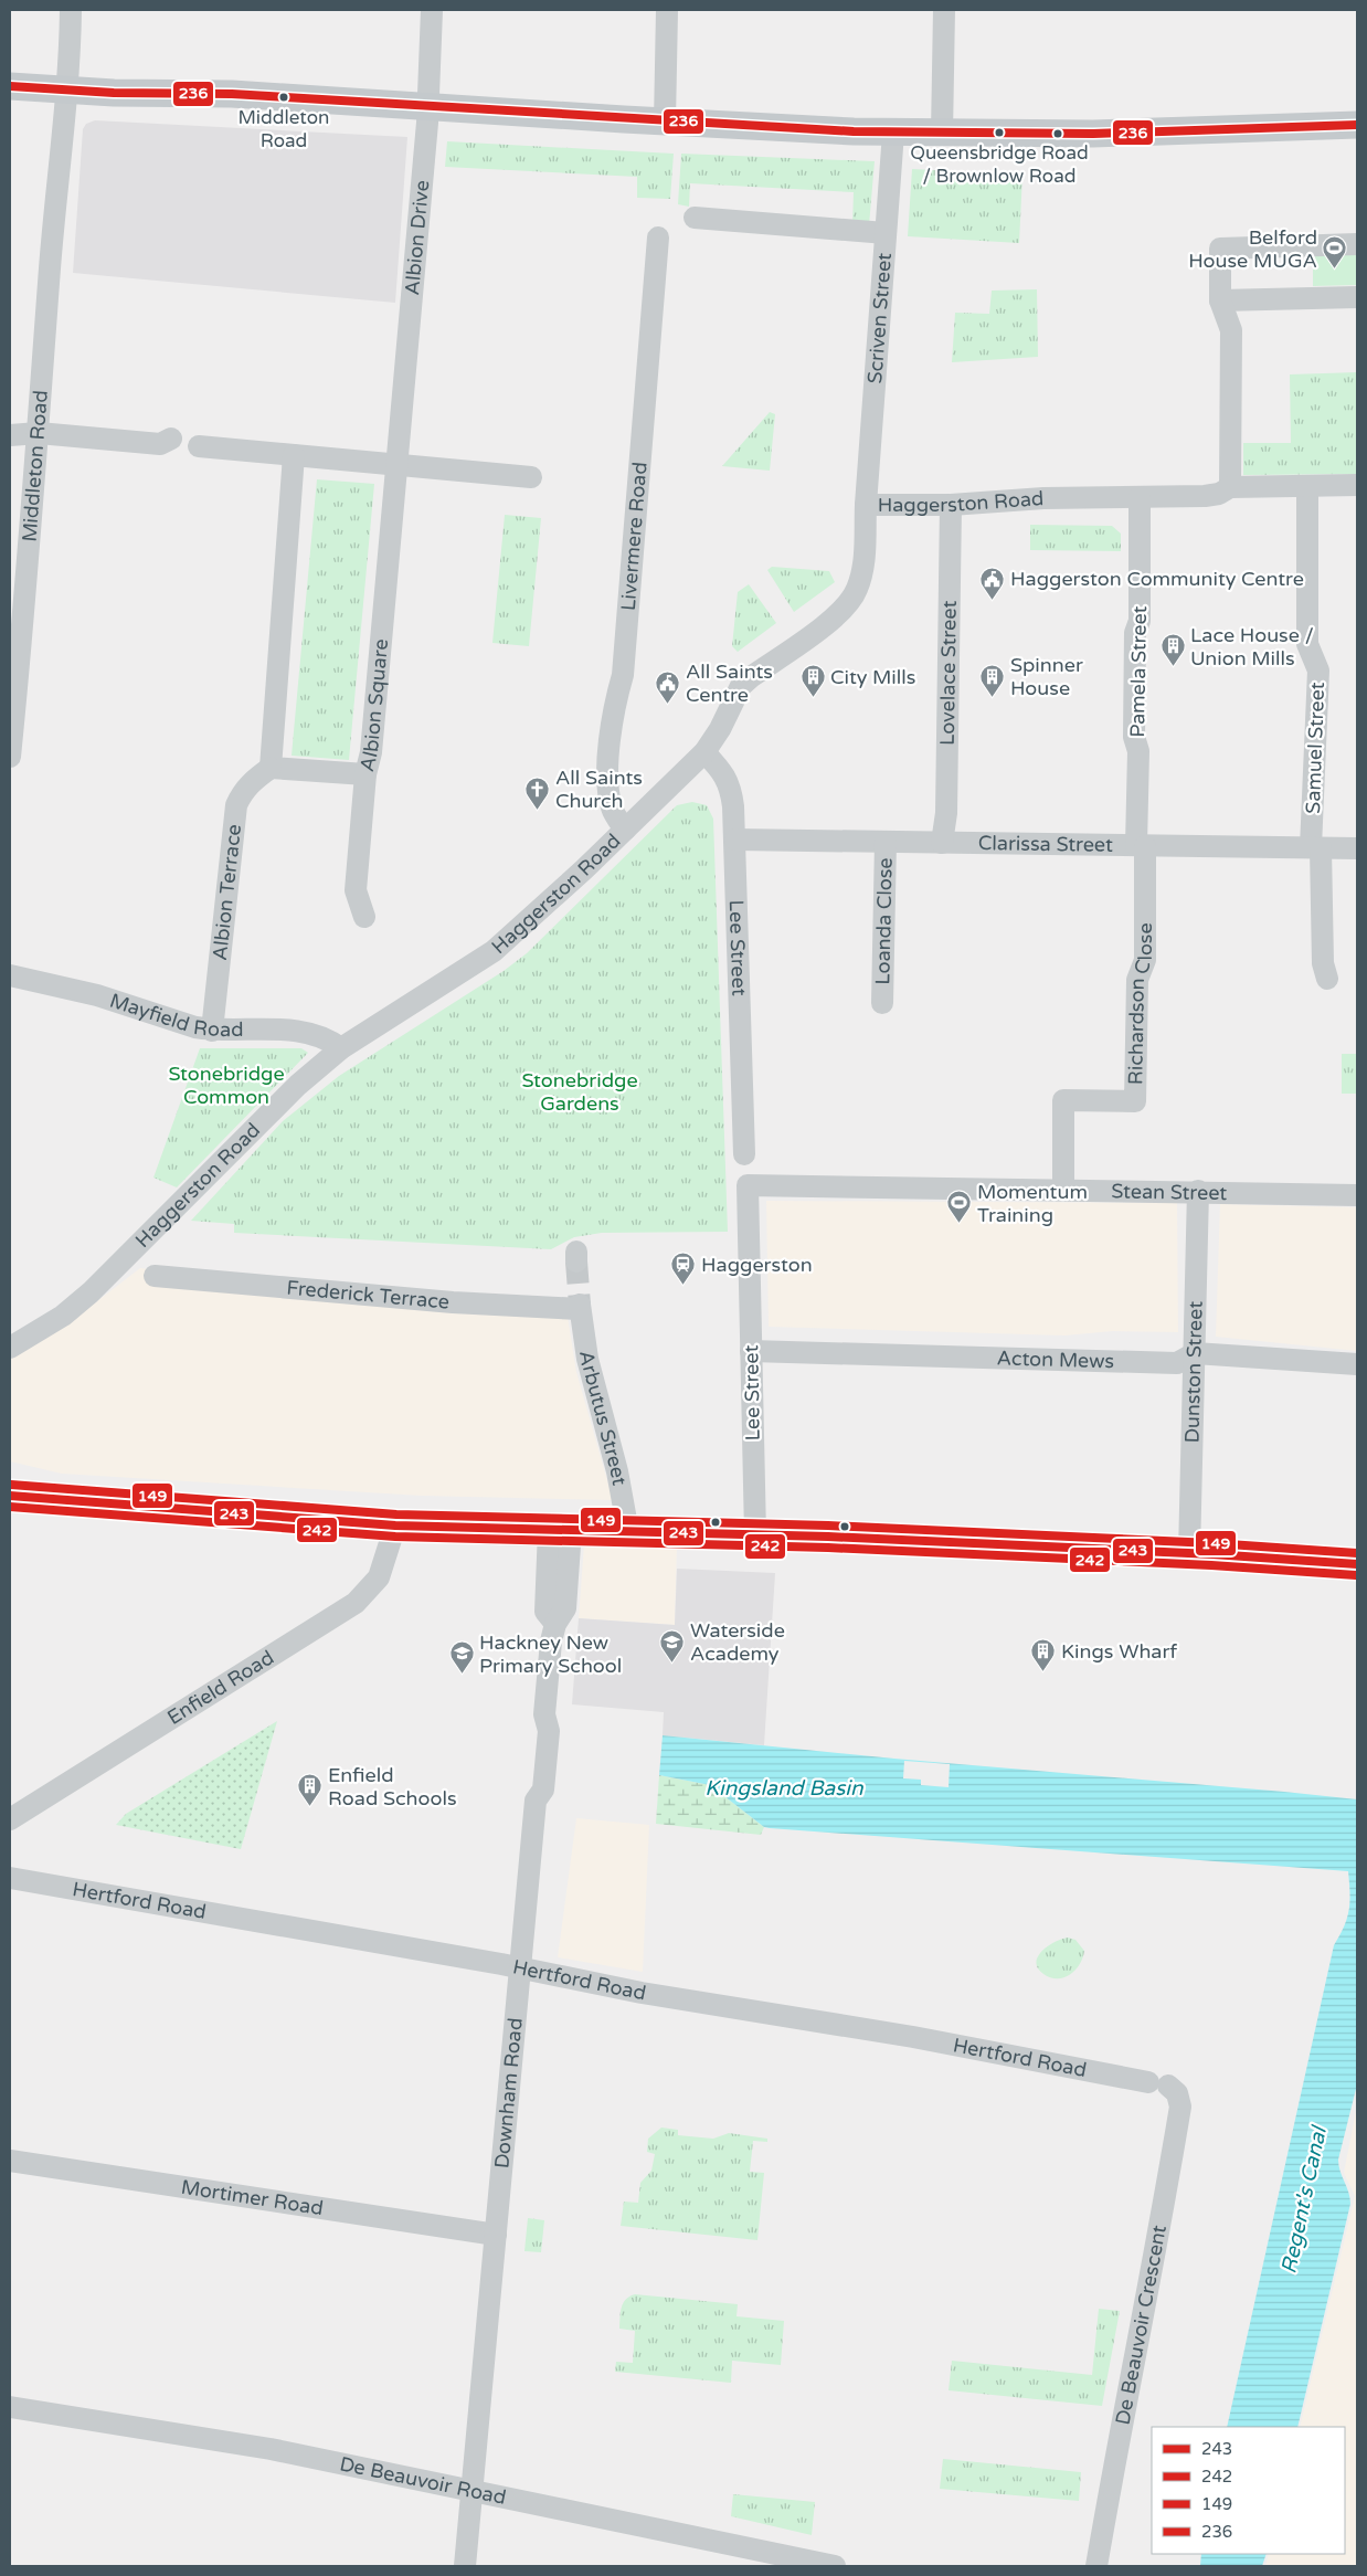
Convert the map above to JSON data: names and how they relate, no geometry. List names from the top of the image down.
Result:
{
  "streets": {
    "street": [
      "Albion Drive",
      "Scriven Street",
      "Middleton Road",
      "Haggerston Road",
      "Livermere Road",
      "Pamela Street",
      "Lovelace Street",
      "Albion Square",
      "Samuel Street",
      "Clarissa Street",
      "Albion Terrace",
      "Loanda Close",
      "Lee Street",
      "Richardson Close",
      "Mayfield Road",
      "Stean Street",
      "Frederick Terrace",
      "Acton Mews",
      "Dunston Street",
      "Arbutus Street",
      "Enfield Road",
      "Hertford Road",
      "Downham Road",
      "Mortimer Road",
      "De Beauvoir Crescent",
      "De Beauvoir Road"
    ]
  },
  "crossings": [
    ["Albion Drive", "Albion Square"],
    ["Scriven Street", "Haggerston Road"],
    ["Haggerston Road", "Livermere Road"],
    ["Haggerston Road", "Pamela Street"],
    ["Haggerston Road", "Lovelace Street"],
    ["Haggerston Road", "Samuel Street"],
    ["Haggerston Road", "Lee Street"],
    ["Haggerston Road", "Mayfield Road"],
    ["Pamela Street", "Clarissa Street"],
    ["Pamela Street", "Richardson Close"],
    ["Lovelace Street", "Clarissa Street"],
    ["Albion Square", "Albion Terrace"],
    ["Samuel Street", "Clarissa Street"],
    ["Clarissa Street", "Loanda Close"],
    ["Clarissa Street", "Lee Street"],
    ["Clarissa Street", "Richardson Close"],
    ["Albion Terrace", "Mayfield Road"],
    ["Lee Street", "Stean Street"],
    ["Lee Street", "Acton Mews"],
    ["Richardson Close", "Stean Street"],
    ["Stean Street", "Dunston Street"],
    ["Frederick Terrace", "Arbutus Street"],
    ["Acton Mews", "Dunston Street"],
    ["Hertford Road", "Downham Road"],
    ["Hertford Road", "De Beauvoir Crescent"],
    ["Downham Road", "Mortimer Road"],
    ["Downham Road", "De Beauvoir Road"]
  ],
  "water": ["Kingsland Basin", "Regent's Canal"],
  "parks": ["Stonebridge Common", "Stonebridge Gardens"],
  "places": {
    "other": ["Middleton Road", "Queensbridge Road / Brownlow Road"],
    "sports": ["Belford House MUGA", "Momentum Training"],
    "public building": ["Haggerston Community Centre", "All Saints Centre"],
    "building": [
      "Lace House / Union Mills",
      "Spinner House",
      "City Mills",
      "Kings Wharf",
      "Enfield Road Schools"
    ],
    "church": ["All Saints Church"],
    "station": ["Haggerston"],
    "school or university": ["Waterside Academy", "Hackney New Primary School"]
  },
  "lines": [
    "transit line 236",
    "transit line 149",
    "transit line 243",
    "transit line 242"
  ],
  "legend": [
    "243",
    "242",
    "149",
    "236"
  ]
}
